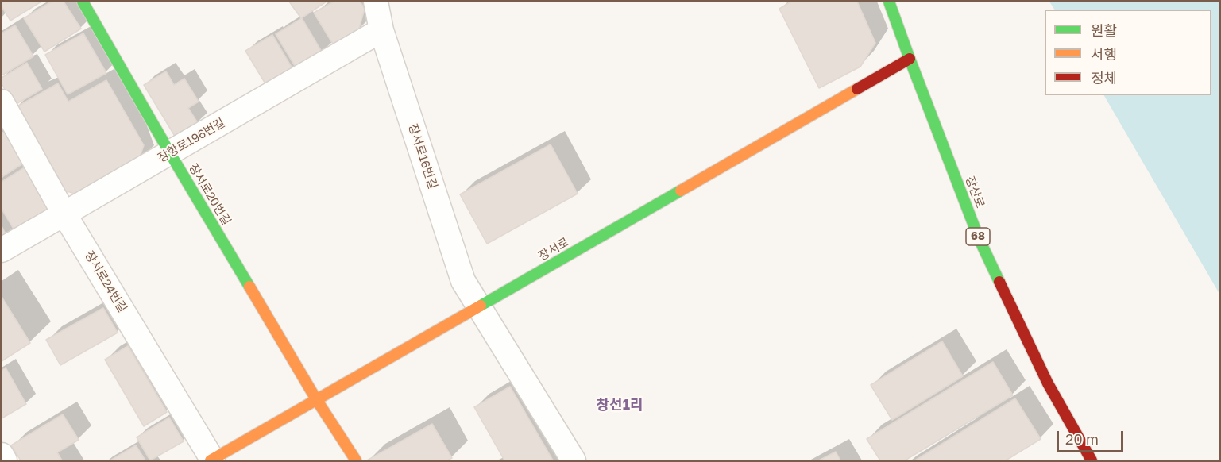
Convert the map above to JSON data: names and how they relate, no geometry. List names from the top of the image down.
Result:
{
  "streets": {
    "main road": [
      "장산로",
      "장서로20번길",
      "68",
      "장서로"
    ],
    "street": ["장항로196번길", "장서로16번길", "장서로24번길"]
  },
  "crossings": [
    ["장항로196번길", "장서로16번길"],
    ["장항로196번길", "장서로20번길"],
    ["장항로196번길", "장서로24번길"],
    ["장서로16번길", "장서로"],
    ["장산로", "장서로"],
    ["장서로20번길", "장서로"],
    ["장서로", "장서로24번길"]
  ],
  "districts": ["창선1리"],
  "legend": ["원활", "서행", "정체"],
  "scale_bar": "20 m"
}
